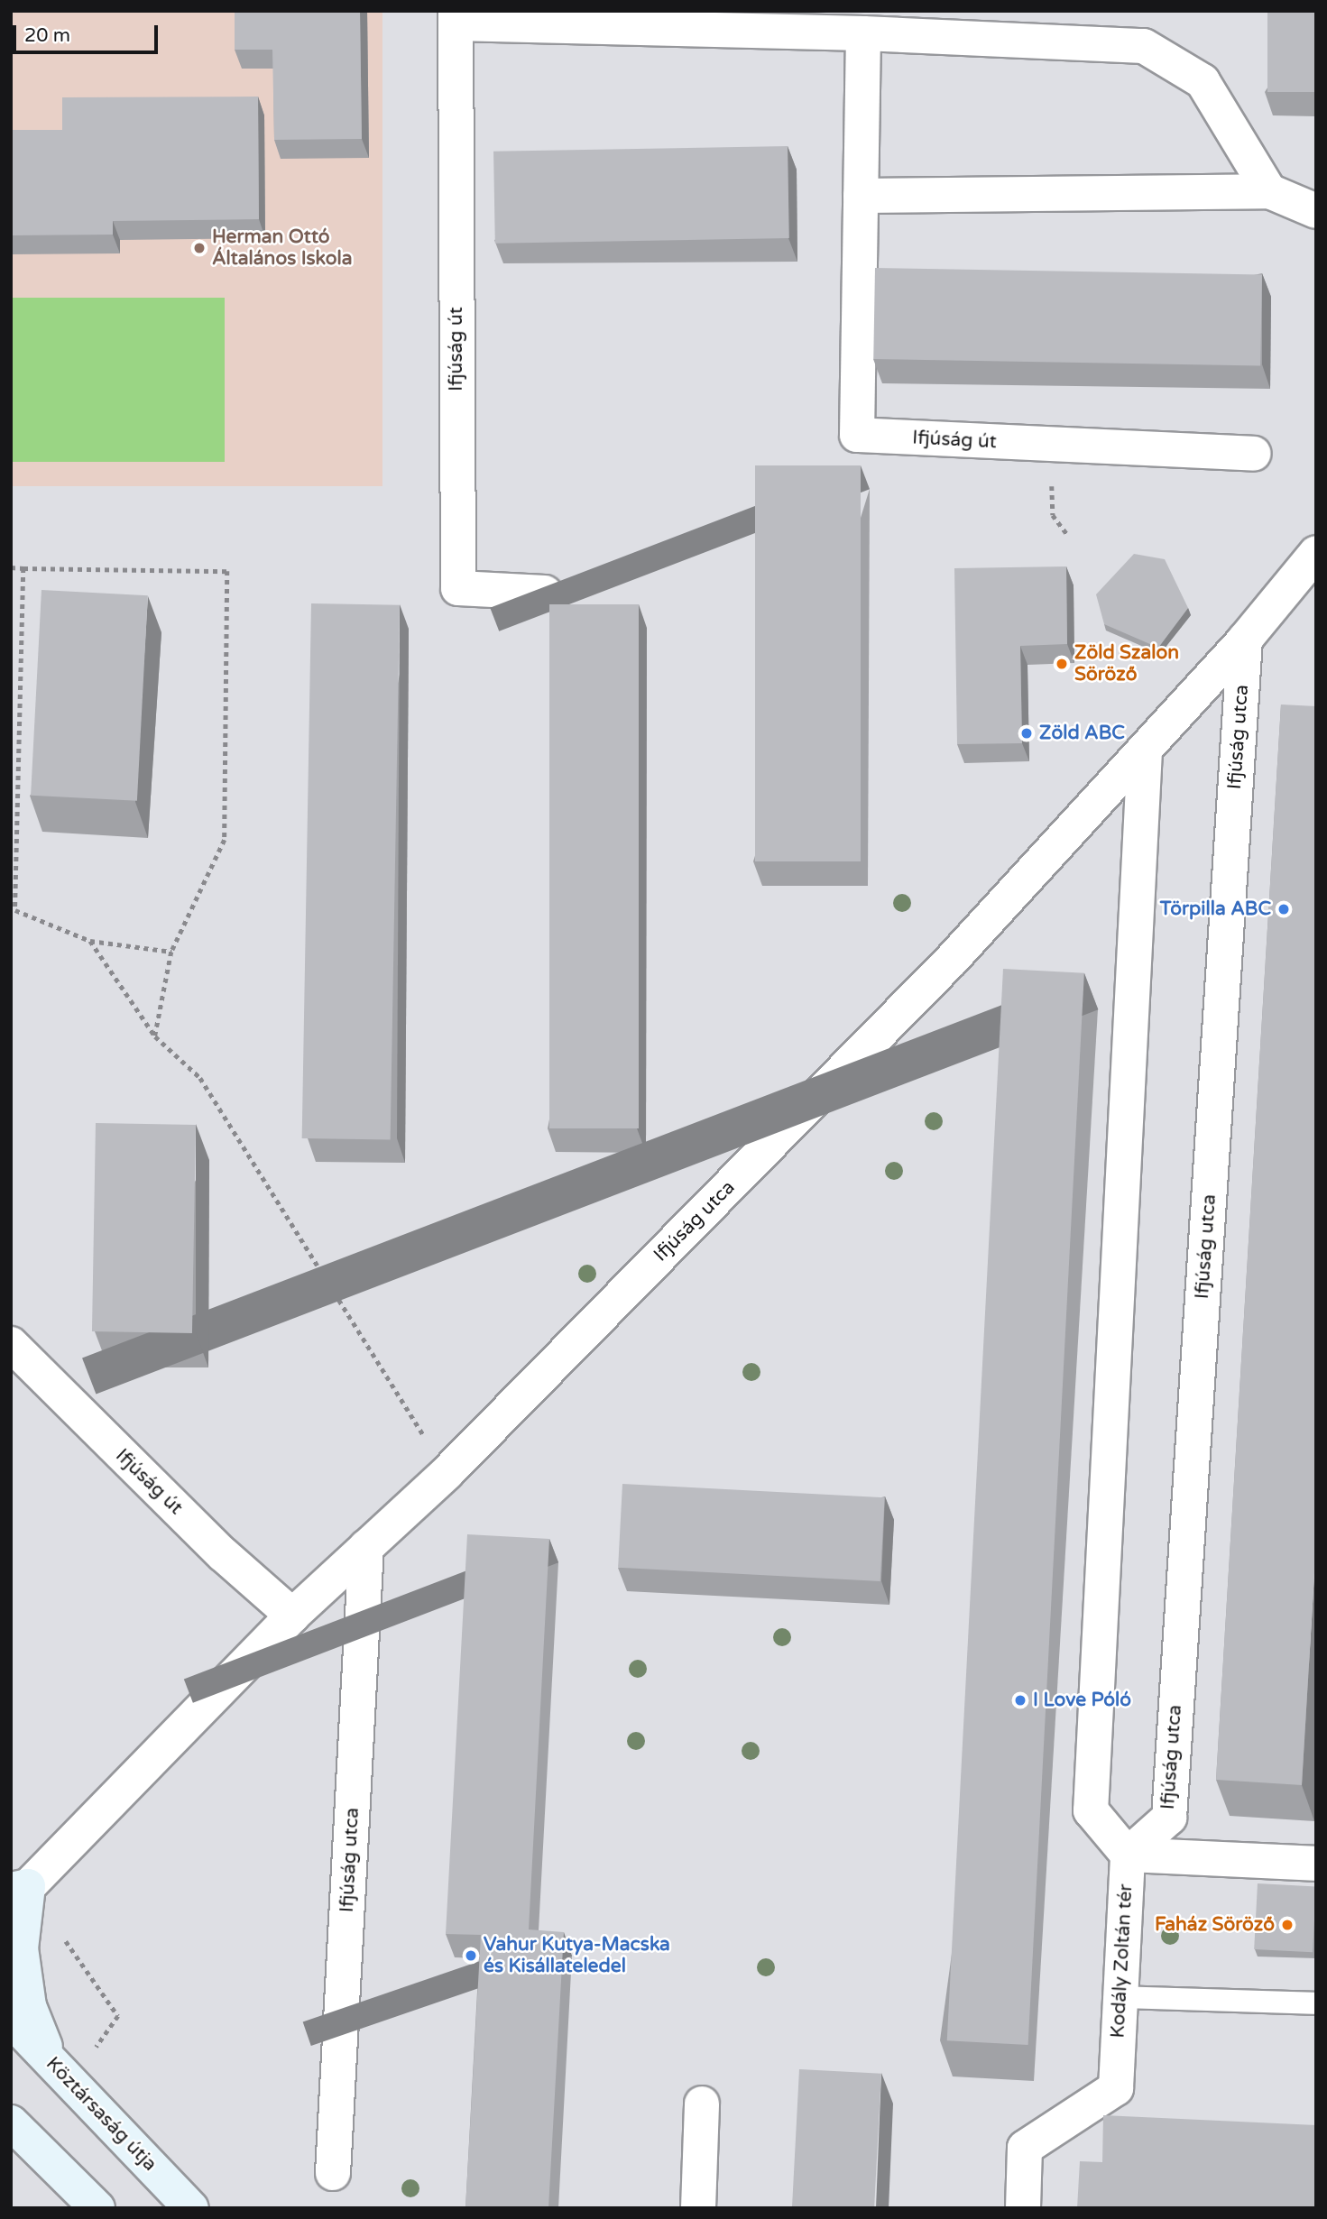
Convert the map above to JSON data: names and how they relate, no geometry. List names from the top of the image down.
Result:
{
  "streets": {
    "street": [
      "Ifjúság út",
      "Ifjúság utca",
      "Kodály Zoltán tér",
      "Köztársaság útja"
    ]
  },
  "crossings": [
    ["Ifjúság út", "Ifjúság utca"],
    ["Ifjúság utca", "Kodály Zoltán tér"]
  ],
  "places": [
    "Herman Ottó Általános Iskola",
    "Zöld Szalon Söröző",
    "Zöld ABC",
    "Törpilla ABC",
    "I Love Póló",
    "Faház Söröző",
    "Vahur Kutya-Macska és Kisállateledel"
  ],
  "scale_bar": "20 m"
}
